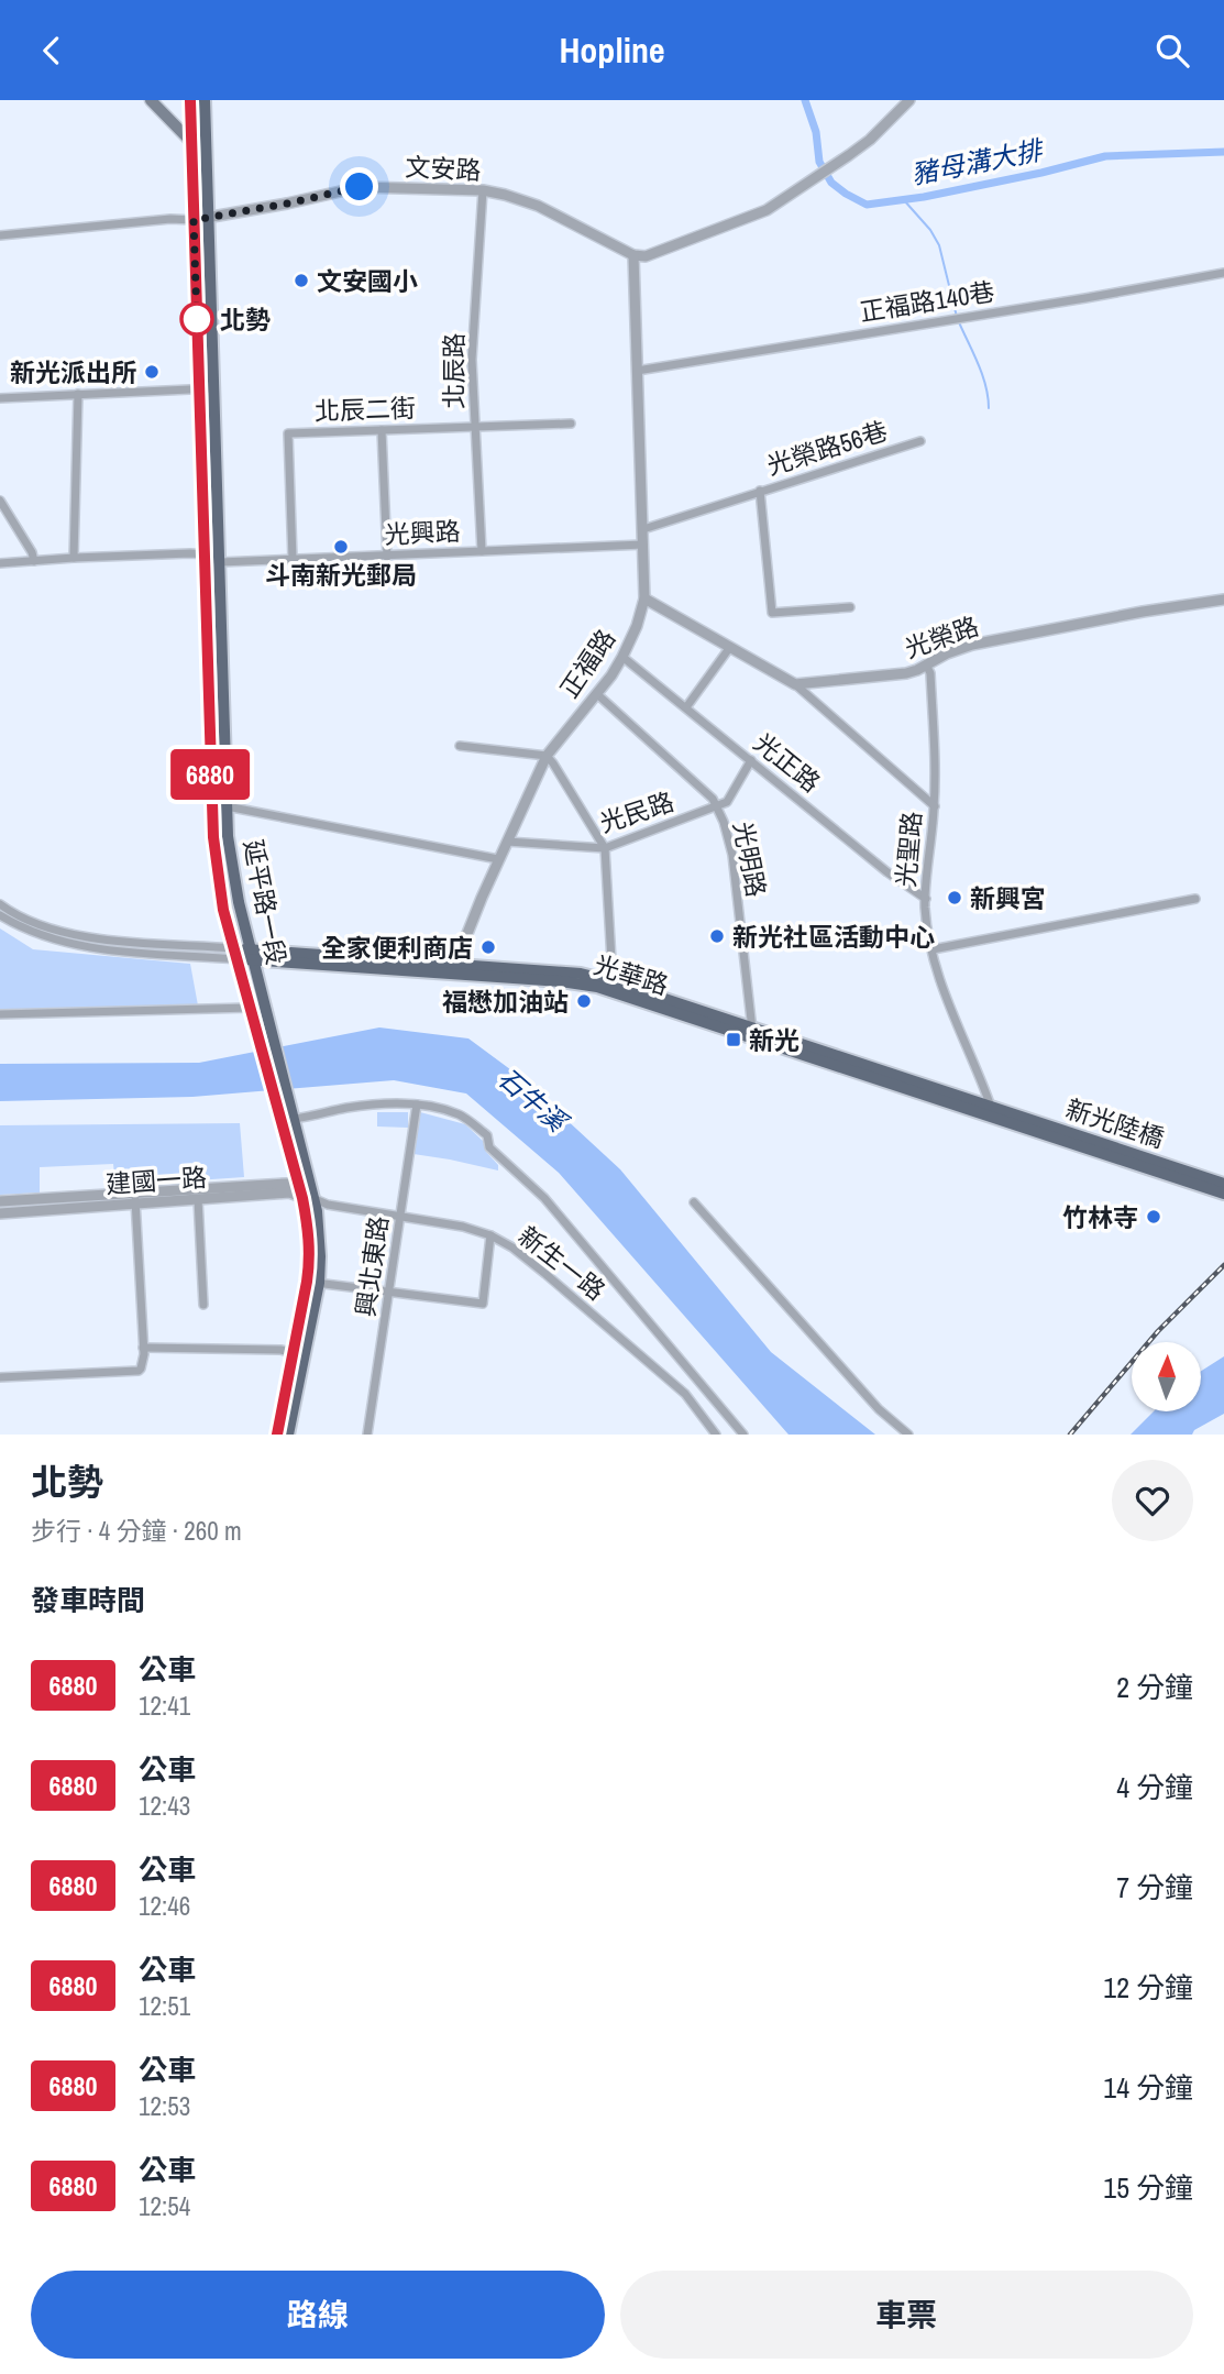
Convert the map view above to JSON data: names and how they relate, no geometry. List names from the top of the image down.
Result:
{
  "streets": {
    "main road": ["延平路一段", "光華路", "新光陸橋"],
    "street": [
      "文安路",
      "正福路140巷",
      "北辰路",
      "北辰二街",
      "光榮路56巷",
      "光興路",
      "光榮路",
      "正福路",
      "光正路",
      "光民路",
      "光聖路",
      "光明路",
      "建國一路",
      "新生一路",
      "興北東路"
    ]
  },
  "crossings": [
    ["文安路", "北辰路"],
    ["文安路", "正福路"],
    ["文安路", "延平路一段"],
    ["正福路140巷", "正福路"],
    ["北辰路", "北辰二街"],
    ["北辰路", "光興路"],
    ["北辰二街", "光興路"],
    ["光興路", "正福路"],
    ["光興路", "延平路一段"],
    ["光榮路", "光聖路"],
    ["正福路", "光正路"],
    ["正福路", "光民路"],
    ["正福路", "光明路"],
    ["正福路", "光華路"],
    ["光正路", "光聖路"],
    ["光民路", "光明路"],
    ["光聖路", "光華路"],
    ["光聖路", "新光陸橋"],
    ["光明路", "光華路"],
    ["延平路一段", "光華路"],
    ["延平路一段", "建國一路"],
    ["延平路一段", "新生一路"],
    ["光華路", "新光陸橋"],
    ["建國一路", "新生一路"],
    ["新生一路", "興北東路"]
  ],
  "water": ["豬母溝大排", "石牛溪"],
  "places": {
    "other": [
      "文安國小",
      "北勢",
      "新光派出所",
      "斗南新光郵局",
      "新興宮",
      "新光社區活動中心",
      "全家便利商店",
      "福懋加油站",
      "竹林寺"
    ],
    "transit": ["新光"]
  },
  "lines": ["bus line 6880"],
  "north": "top",
  "page": {
    "header": "Hopline",
    "on_map": "6880",
    "heading": [
      ["北勢", "步行 · 4 分鐘 · 260 m"],
      "發車時間"
    ],
    "list": [
      {
        "mark": "6880",
        "name": "公車",
        "note": "12:41",
        "value": "2 分鐘"
      },
      {
        "mark": "6880",
        "name": "公車",
        "note": "12:43",
        "value": "4 分鐘"
      },
      {
        "mark": "6880",
        "name": "公車",
        "note": "12:46",
        "value": "7 分鐘"
      },
      {
        "mark": "6880",
        "name": "公車",
        "note": "12:51",
        "value": "12 分鐘"
      },
      {
        "mark": "6880",
        "name": "公車",
        "note": "12:53",
        "value": "14 分鐘"
      },
      {
        "mark": "6880",
        "name": "公車",
        "note": "12:54",
        "value": "15 分鐘"
      }
    ],
    "buttons": ["路線", "車票"]
  }
}
